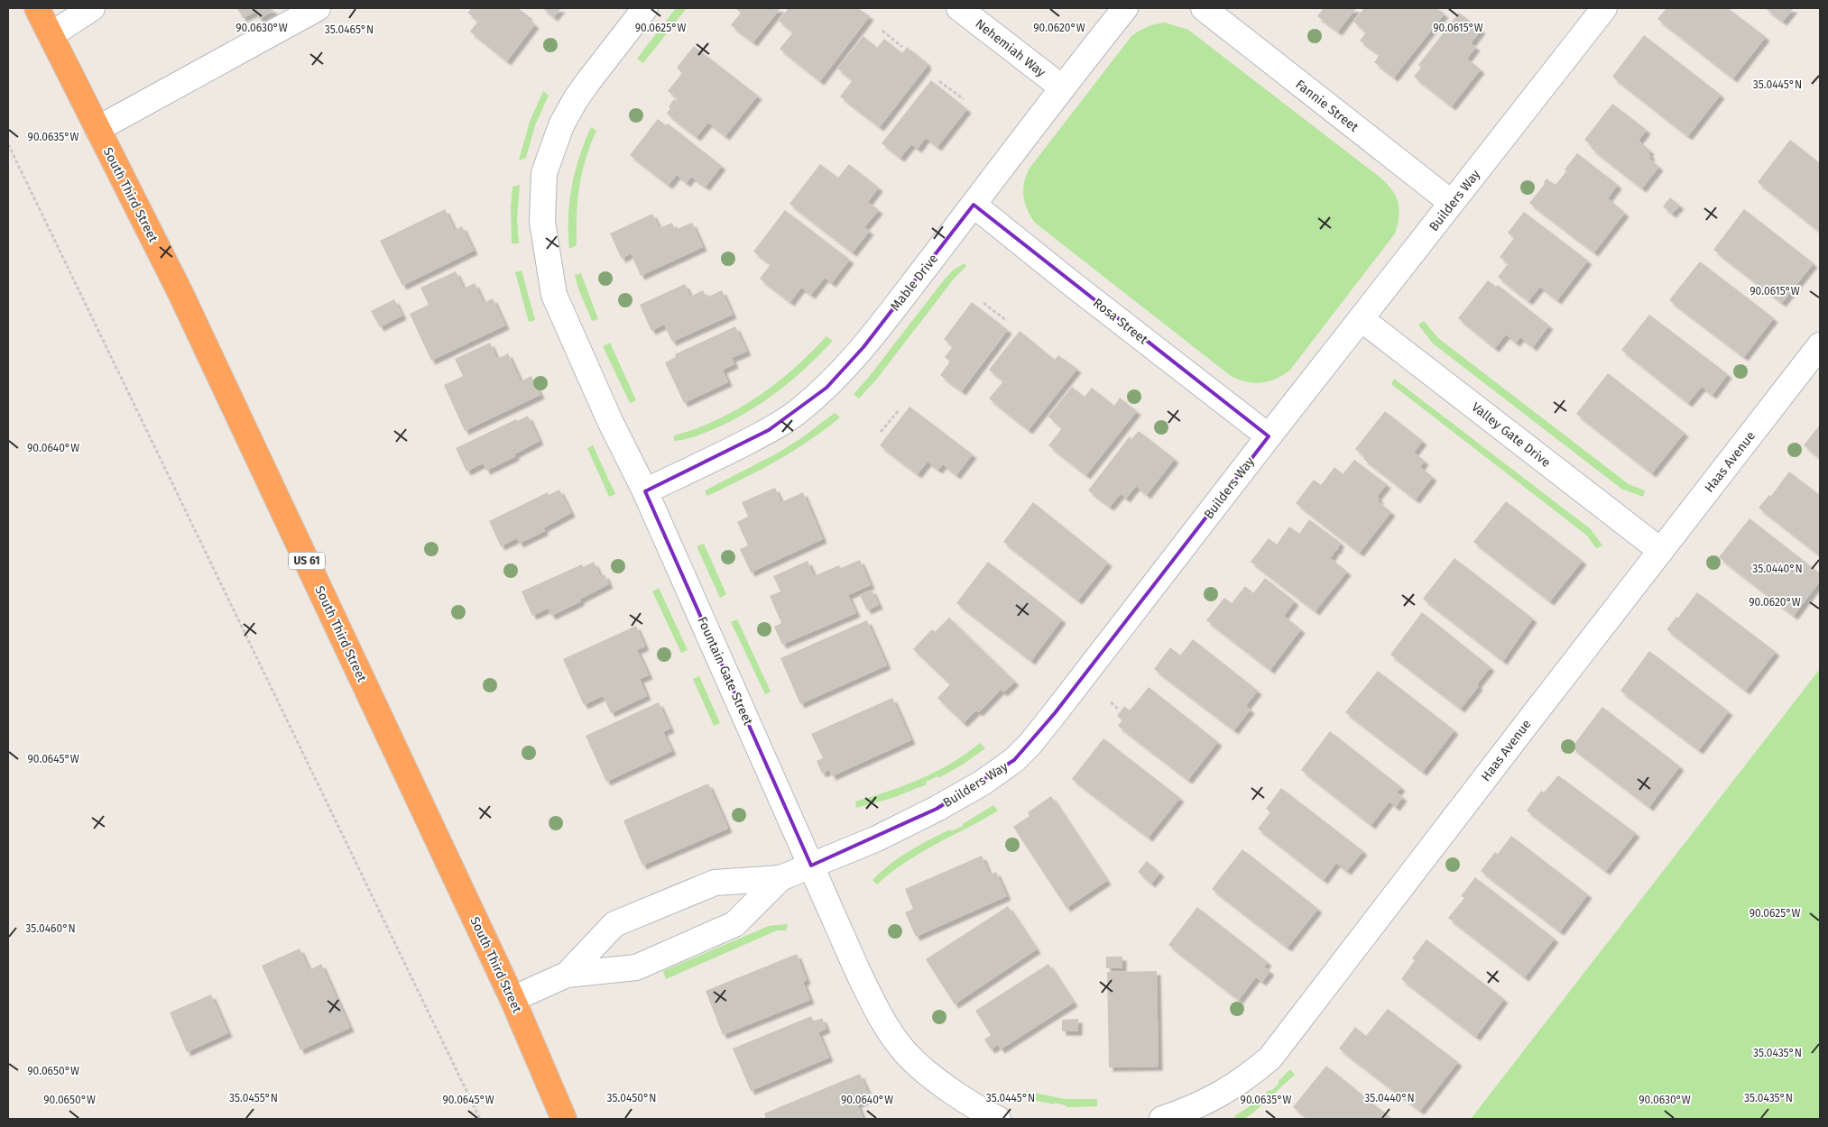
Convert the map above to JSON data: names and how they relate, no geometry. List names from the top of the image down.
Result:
{
  "streets": {
    "highway": ["South Third Street", "US 61"],
    "street": [
      "Nehemiah Way",
      "Fannie Street",
      "Builders Way",
      "Mable Drive",
      "Rosa Street",
      "Valley Gate Drive",
      "Haas Avenue",
      "Fountain Gate Street"
    ]
  },
  "crossings": [
    ["Nehemiah Way", "Mable Drive"],
    ["Fannie Street", "Builders Way"],
    ["South Third Street", "Builders Way"],
    ["Builders Way", "Rosa Street"],
    ["Builders Way", "Valley Gate Drive"],
    ["Builders Way", "Fountain Gate Street"],
    ["Mable Drive", "Rosa Street"],
    ["Mable Drive", "Fountain Gate Street"],
    ["Valley Gate Drive", "Haas Avenue"]
  ],
  "coordinates": [
    "90.0630°W",
    "90.0625°W",
    "90.0620°W",
    "90.0615°W",
    "35.0465°N",
    "35.0445°N",
    "90.0635°W",
    "90.0640°W",
    "35.0440°N",
    "90.0645°W",
    "35.0460°N",
    "35.0435°N",
    "90.0650°W",
    "35.0455°N",
    "35.0450°N"
  ]
}
